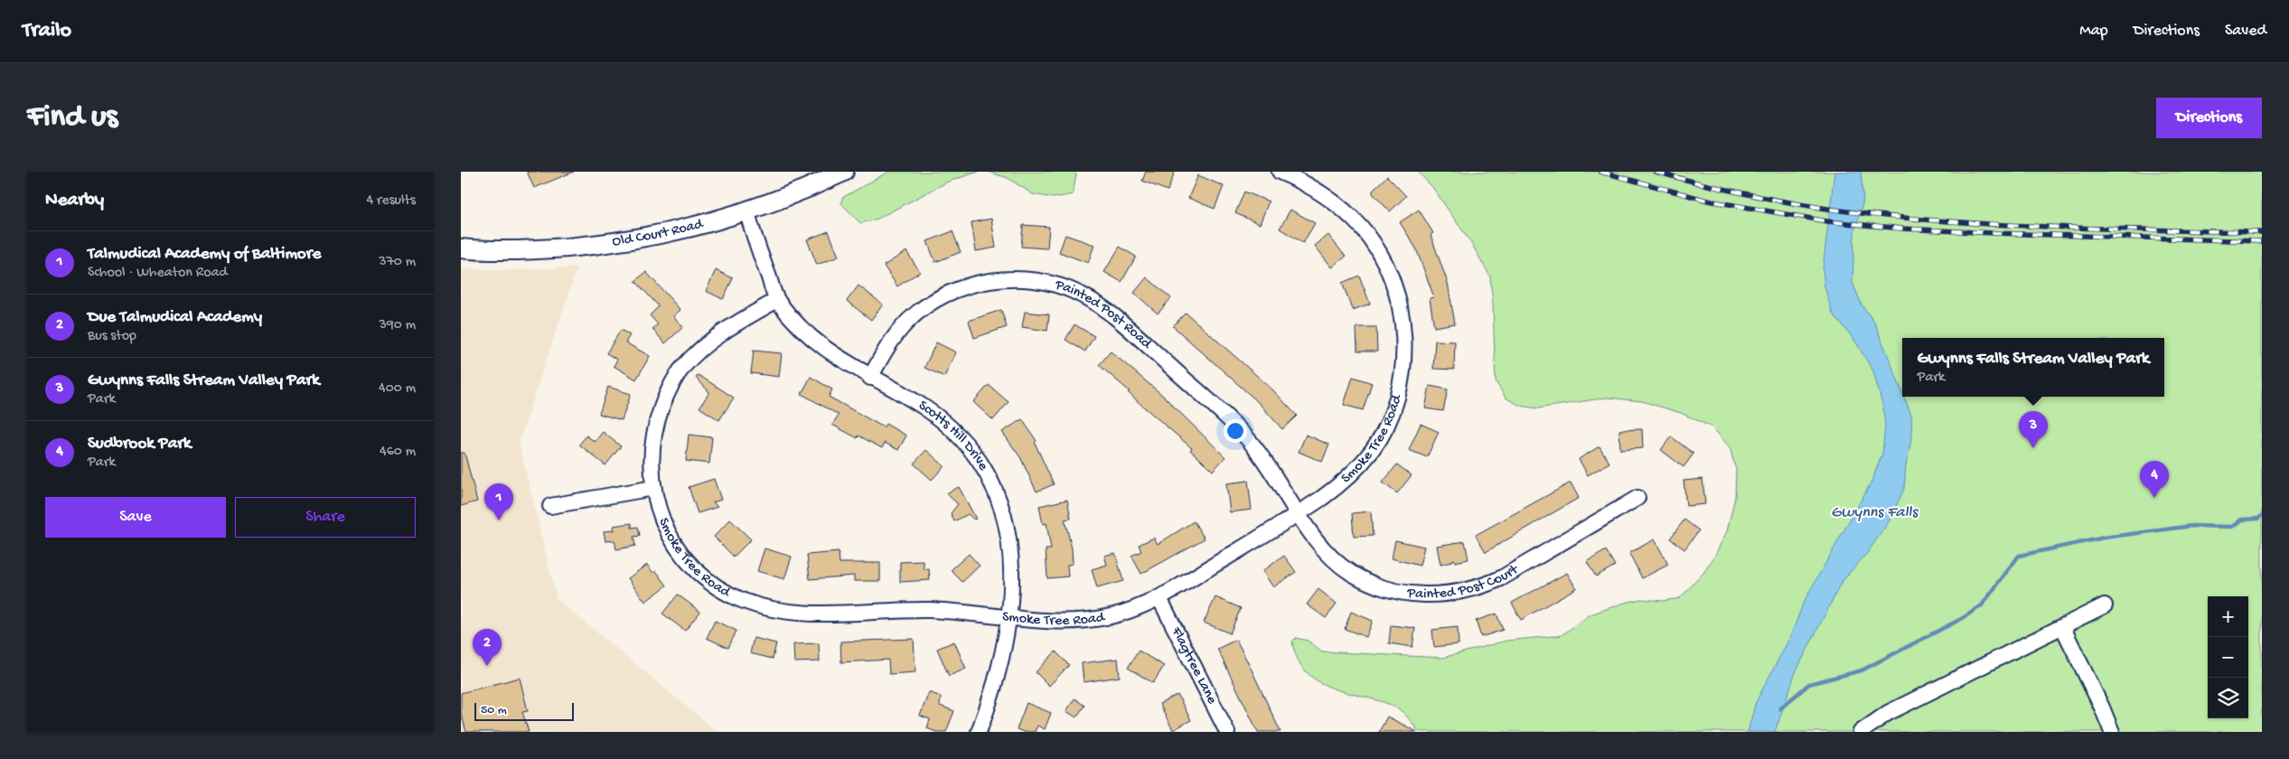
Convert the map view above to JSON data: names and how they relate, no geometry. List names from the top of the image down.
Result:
{
  "streets": {
    "main road": ["Old Court Road"],
    "street": [
      "Painted Post Road",
      "Smoke Tree Road",
      "Scotts Hill Drive",
      "Painted Post Court",
      "Flagtree Lane"
    ]
  },
  "crossings": [
    ["Old Court Road", "Scotts Hill Drive"],
    ["Painted Post Road", "Smoke Tree Road"],
    ["Painted Post Road", "Scotts Hill Drive"],
    ["Painted Post Road", "Painted Post Court"],
    ["Smoke Tree Road", "Scotts Hill Drive"],
    ["Smoke Tree Road", "Painted Post Court"],
    ["Smoke Tree Road", "Flagtree Lane"]
  ],
  "water": ["Gwynns Falls"],
  "scale_bar": "50 m",
  "page": {
    "header": "Trailo",
    "nav": ["Map", "Directions", "Saved"],
    "buttons": [
      "Directions",
      ["Save", "Share"]
    ],
    "title": "Find us",
    "heading": ["Nearby", "4 results"],
    "list": [
      {
        "mark": "1",
        "name": "Talmudical Academy of Baltimore",
        "note": "School · Wheaton Road",
        "value": "370 m"
      },
      {
        "mark": "2",
        "name": "Due Talmudical Academy",
        "note": "Bus stop",
        "value": "390 m"
      },
      {
        "mark": "3",
        "name": "Gwynns Falls Stream Valley Park",
        "note": "Park",
        "value": "400 m"
      },
      {
        "mark": "4",
        "name": "Sudbrook Park",
        "note": "Park",
        "value": "460 m"
      }
    ],
    "popup": ["Gwynns Falls Stream Valley Park", "Park"],
    "pins": [
      "3",
      "4",
      "1",
      "2"
    ],
    "map_buttons": ["+", "−"],
    "scale": "50 m"
  }
}
